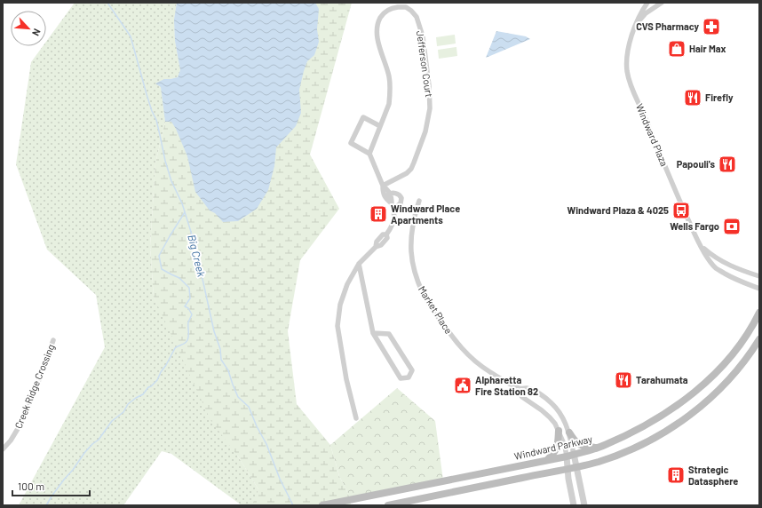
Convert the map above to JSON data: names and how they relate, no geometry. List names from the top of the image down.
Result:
{
  "streets": {
    "main road": ["Windward Parkway"],
    "street": [
      "Jefferson Court",
      "Windward Plaza",
      "Market Place",
      "Creek Ridge Crossing"
    ]
  },
  "crossings": [
    ["Market Place", "Windward Parkway"]
  ],
  "water": ["Big Creek"],
  "places": {
    "pharmacy": ["CVS Pharmacy"],
    "shop": ["Hair Max"],
    "restaurant": ["Firefly", "Papouli's", "Tarahumata"],
    "bus stop": ["Windward Plaza & 4025"],
    "building": ["Windward Place Apartments", "Strategic Datasphere"],
    "bank": ["Wells Fargo"],
    "public building": ["Alpharetta Fire Station 82"]
  },
  "scale_bar": "100 m",
  "north": "bottom right"
}
